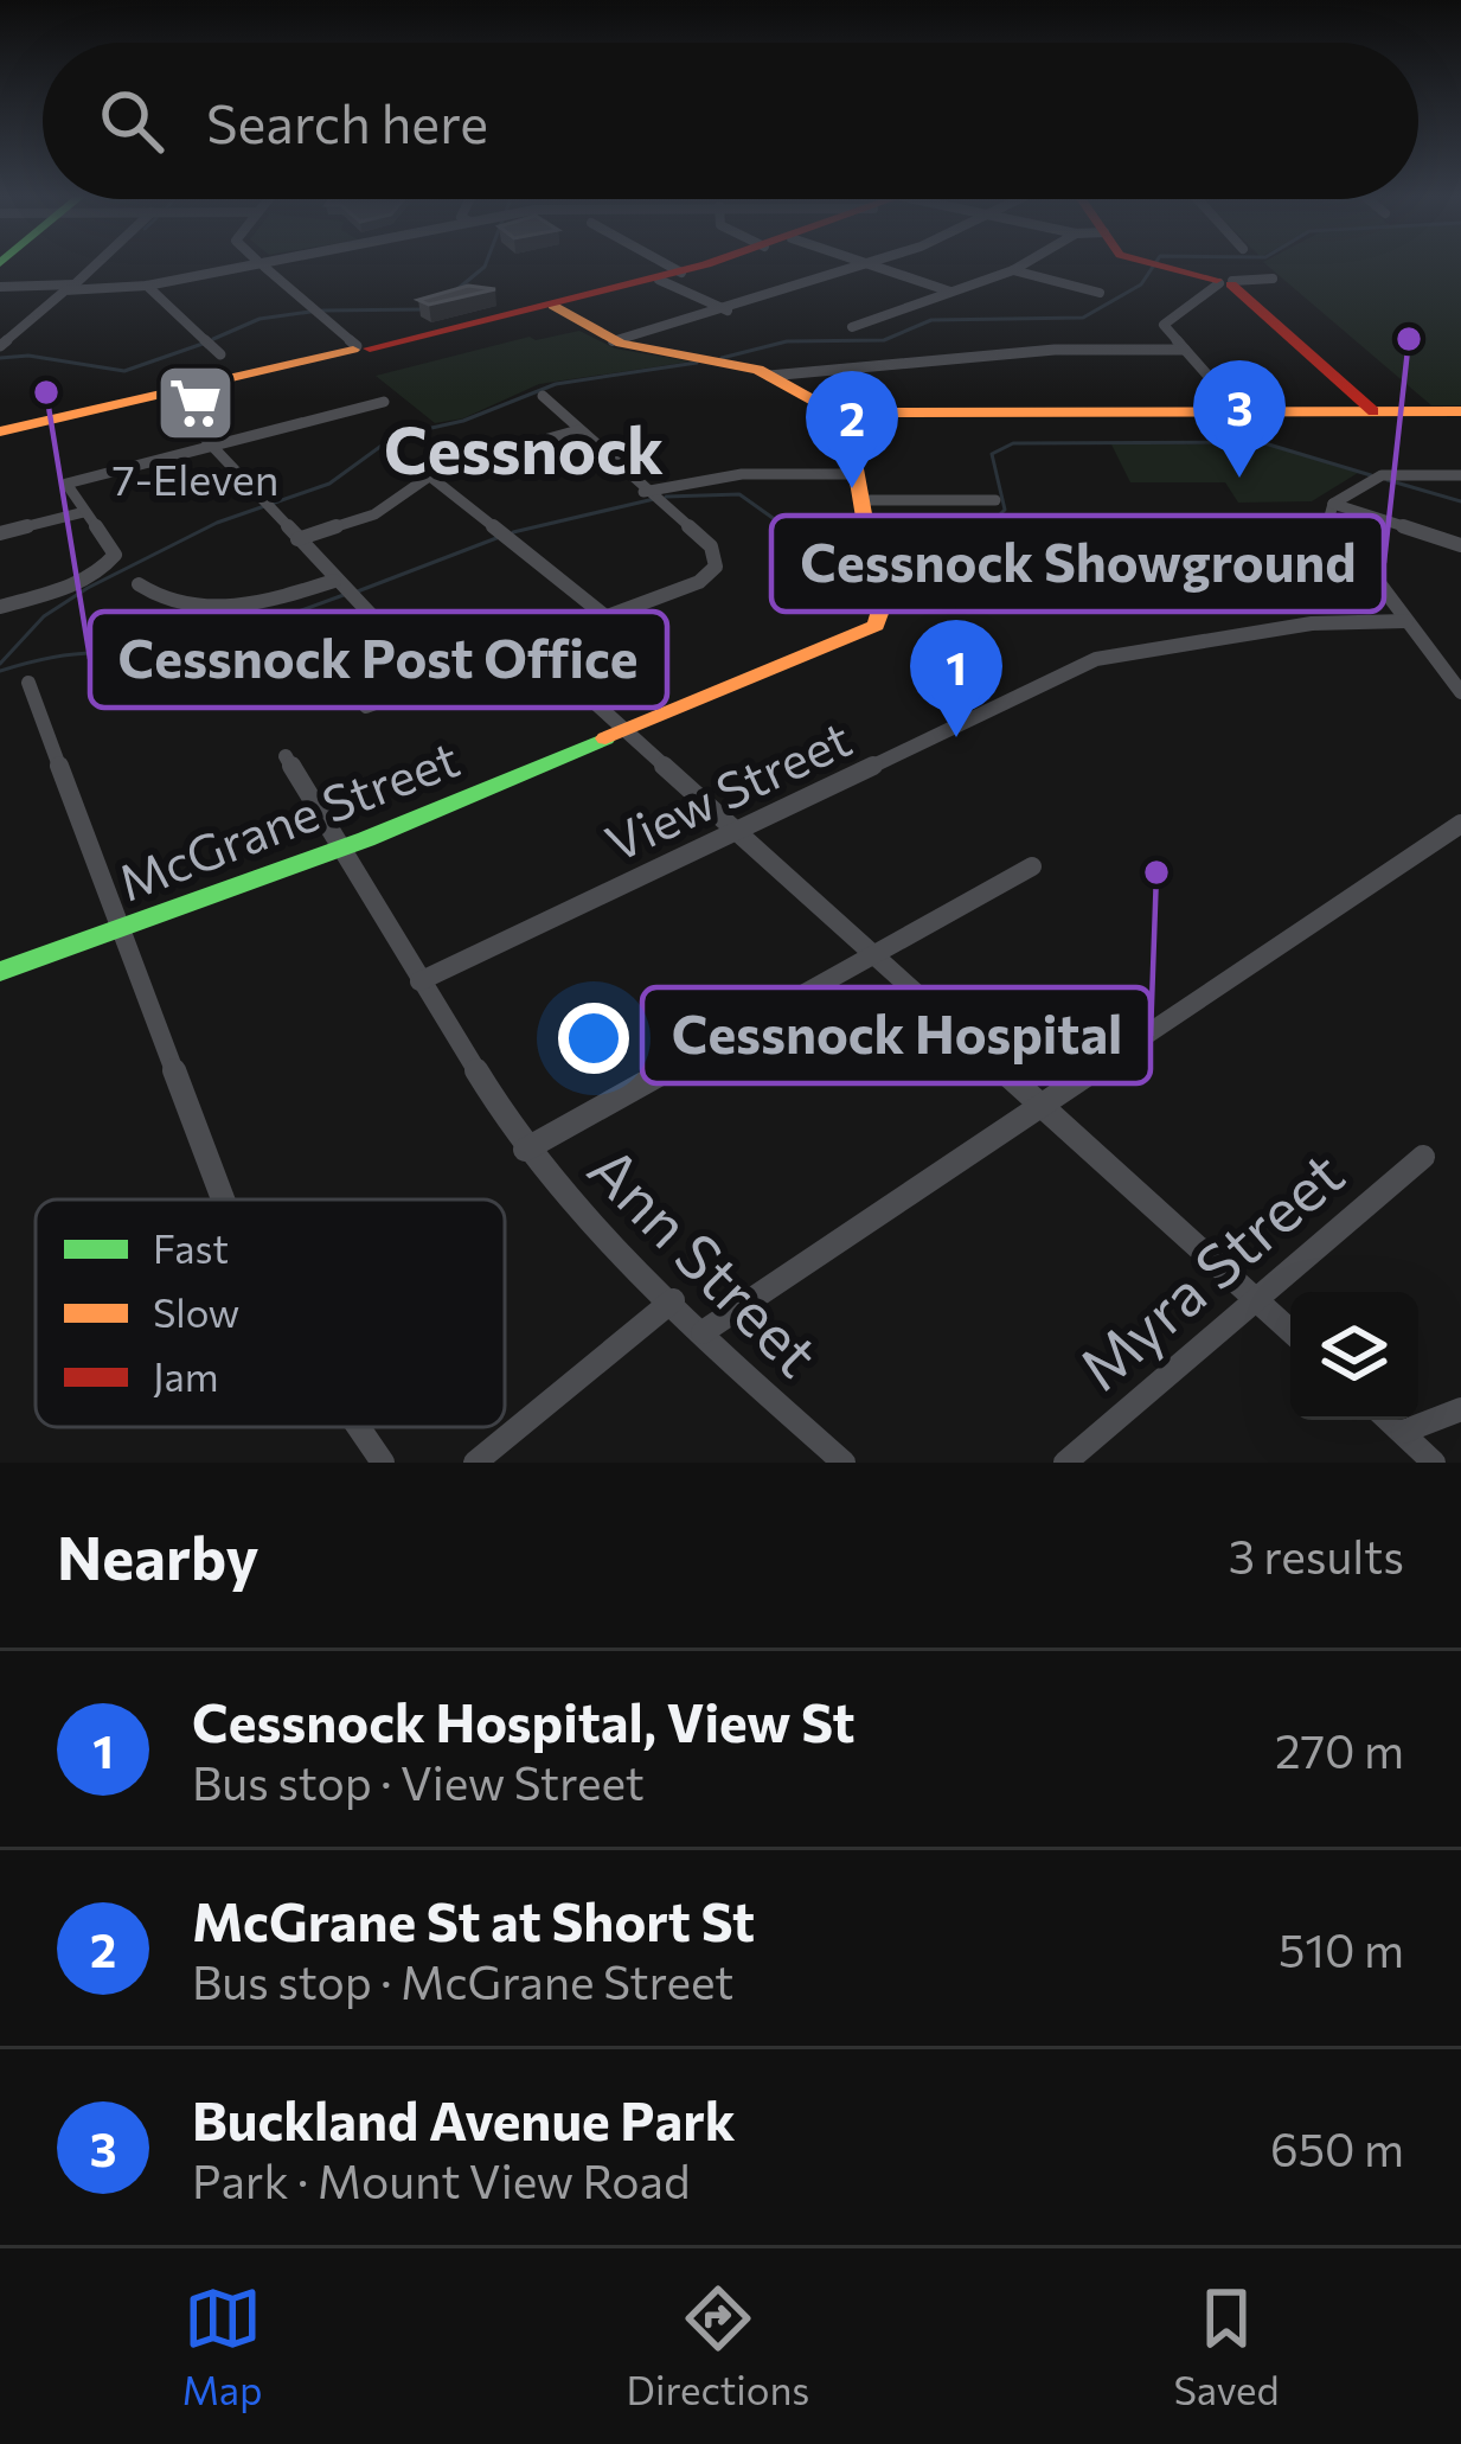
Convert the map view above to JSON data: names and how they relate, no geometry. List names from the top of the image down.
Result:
{
  "streets": {
    "main road": ["McGrane Street"],
    "street": ["View Street", "Ann Street", "Myra Street"]
  },
  "crossings": [
    ["View Street", "Ann Street"],
    ["McGrane Street", "Ann Street"]
  ],
  "districts": ["Cessnock"],
  "places": {
    "other": ["Cessnock Showground", "Cessnock Post Office", "Cessnock Hospital"],
    "supermarket": ["7-Eleven"]
  },
  "legend": ["Fast", "Slow", "Jam"],
  "page": {
    "search": "Search here",
    "pins": ["3", "2", "1"],
    "heading": ["Nearby", "3 results"],
    "list": [
      {
        "mark": "1",
        "name": "Cessnock Hospital, View St",
        "note": "Bus stop · View Street",
        "value": "270 m"
      },
      {
        "mark": "2",
        "name": "McGrane St at Short St",
        "note": "Bus stop · McGrane Street",
        "value": "510 m"
      },
      {
        "mark": "3",
        "name": "Buckland Avenue Park",
        "note": "Park · Mount View Road",
        "value": "650 m"
      }
    ],
    "nav": ["Map", "Directions", "Saved"]
  }
}
